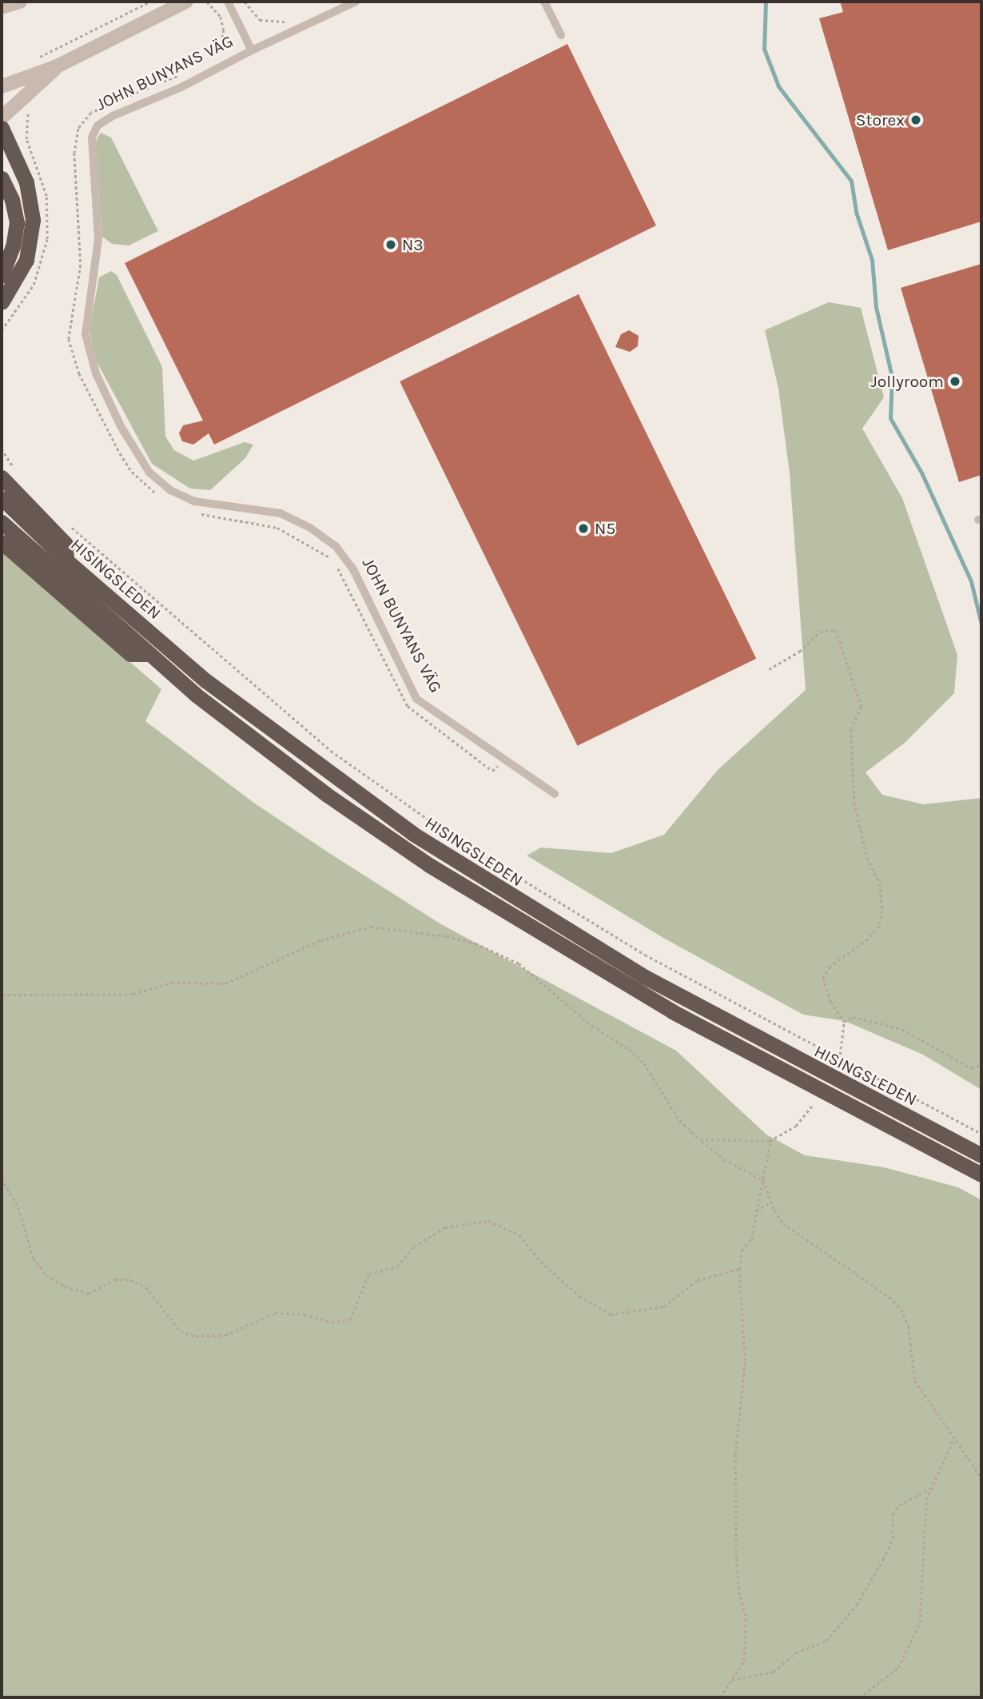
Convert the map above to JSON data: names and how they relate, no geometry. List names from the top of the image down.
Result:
{
  "streets": {
    "highway": ["HISINGSLEDEN"],
    "lane": ["JOHN BUNYANS VÄG"]
  },
  "places": [
    "Storex",
    "N3",
    "Jollyroom",
    "N5"
  ]
}
